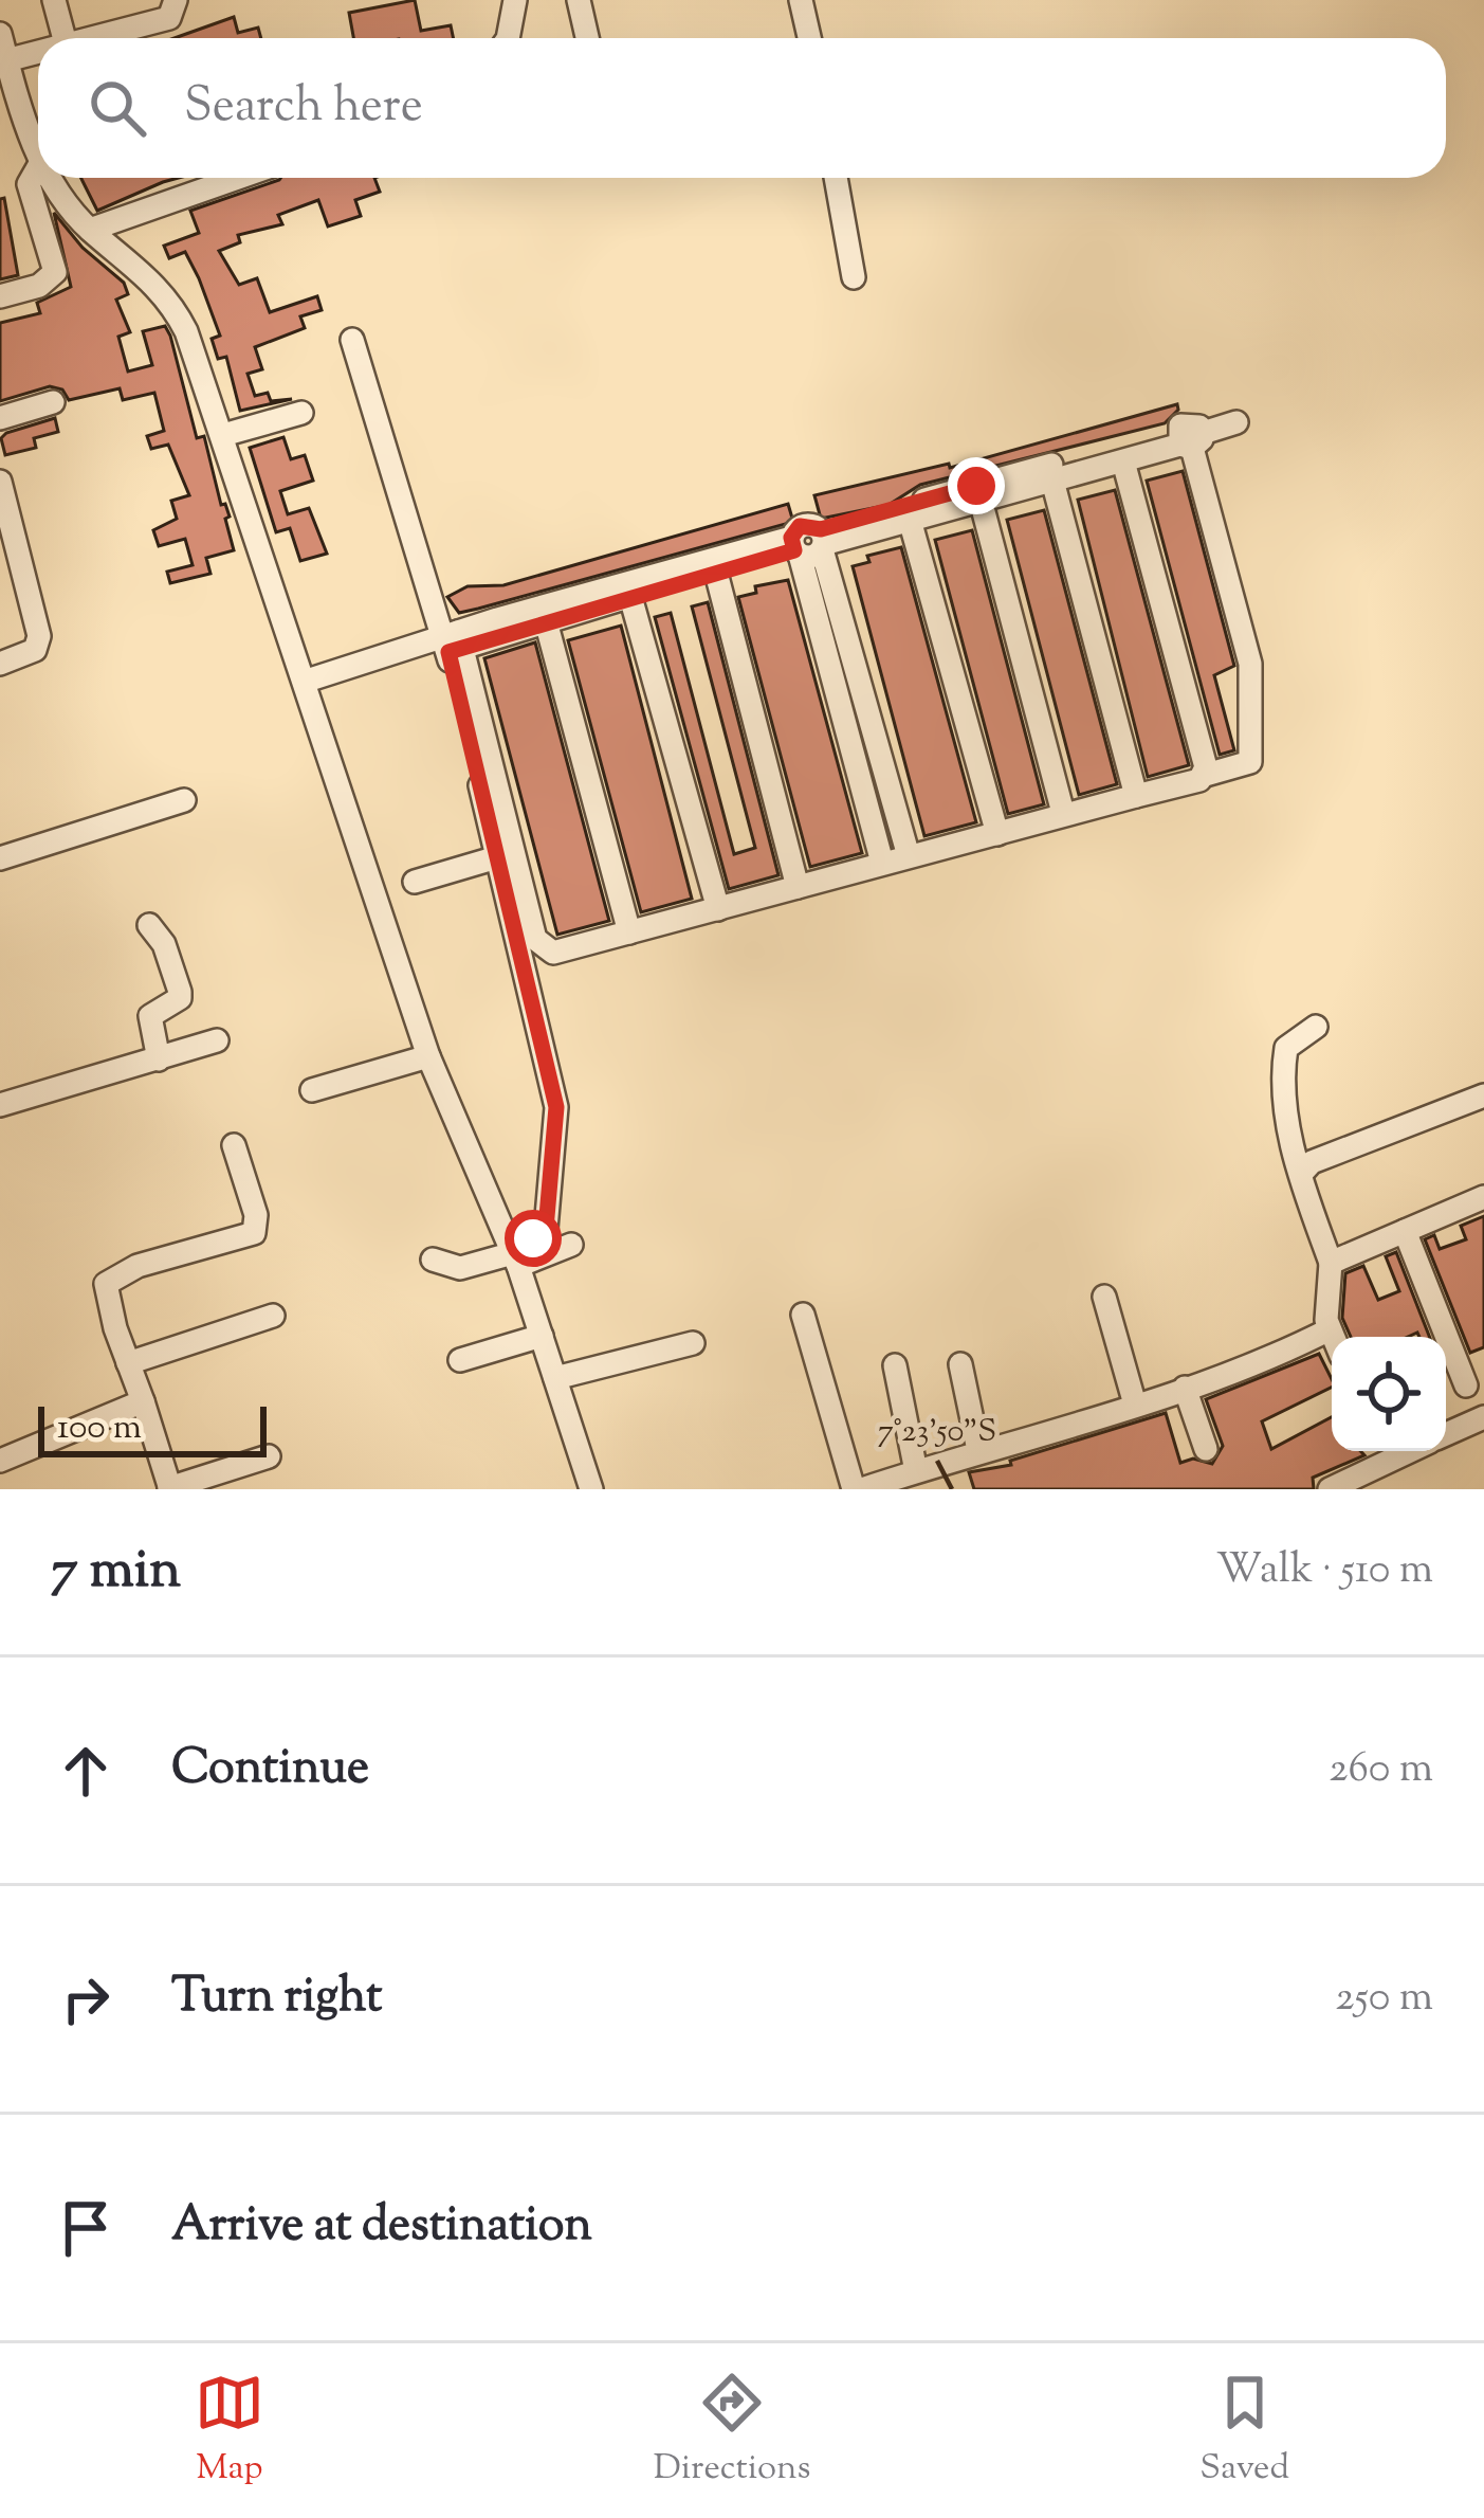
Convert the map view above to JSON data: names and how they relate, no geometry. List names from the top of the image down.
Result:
{
  "scale_bar": "100 m",
  "page": {
    "search": "Search here",
    "scale": "100 m",
    "heading": ["7 min", "Walk · 510 m"],
    "list": [
      ["Continue", "260 m"],
      ["Turn right", "250 m"],
      "Arrive at destination"
    ],
    "nav": ["Map", "Directions", "Saved"]
  },
  "coordinates": ["7°23'50\"S"]
}
